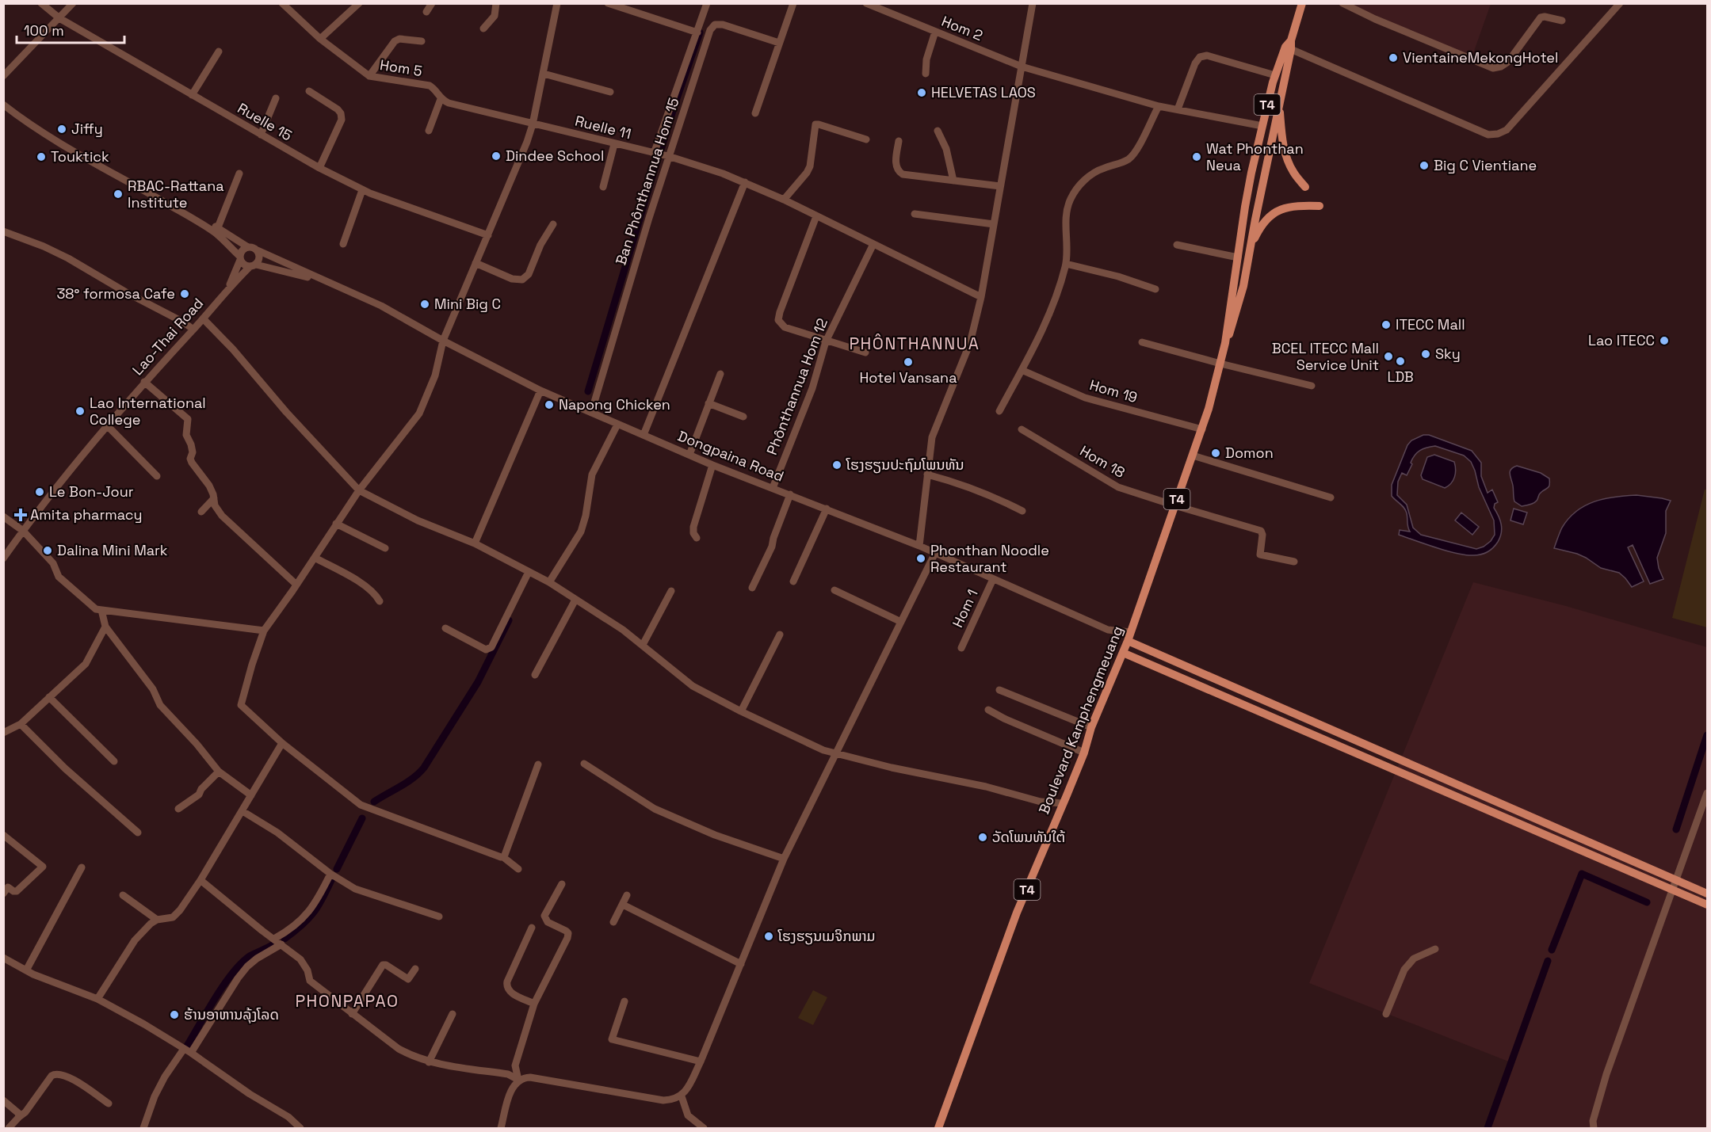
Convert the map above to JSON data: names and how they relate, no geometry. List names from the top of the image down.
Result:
{
  "streets": {
    "main road": ["T4", "Boulevard Kamphengmeuang"],
    "street": [
      "Hom 2",
      "Hom 5",
      "Ruelle 15",
      "Ruelle 11",
      "Ban Phônthannua Hom 15",
      "Lao-Thai Road",
      "Phônthannua Hom 12",
      "Hom 19",
      "Dongpaina Road",
      "Hom 18",
      "Hom 1"
    ]
  },
  "crossings": [
    ["Hom 2", "Boulevard Kamphengmeuang"],
    ["Hom 5", "Ruelle 11"],
    ["Ruelle 11", "Ban Phônthannua Hom 15"],
    ["Ruelle 11", "Phônthannua Hom 12"],
    ["Ban Phônthannua Hom 15", "Dongpaina Road"],
    ["Lao-Thai Road", "Dongpaina Road"],
    ["Phônthannua Hom 12", "Dongpaina Road"],
    ["Hom 19", "Boulevard Kamphengmeuang"],
    ["Dongpaina Road", "Hom 1"],
    ["Dongpaina Road", "Boulevard Kamphengmeuang"],
    ["Hom 18", "Boulevard Kamphengmeuang"]
  ],
  "districts": ["PHÔNTHANNUA", "PHONPAPAO"],
  "places": {
    "other": [
      "VientaineMekongHotel",
      "HELVETAS LAOS",
      "Jiffy",
      "Dindee School",
      "Touktick",
      "Wat Phonthan Neua",
      "Big C Vientiane",
      "RBAC-Rattana Institute",
      "38° formosa Cafe",
      "Mini Big C",
      "ITECC Mall",
      "Lao ITECC",
      "Sky",
      "BCEL ITECC Mall Service Unit",
      "LDB",
      "Hotel Vansana",
      "Napong Chicken",
      "Lao International College",
      "Domon",
      "ໂຮງຮຽນປະຖົມໂພນທັນ",
      "Le Bon-Jour",
      "Dalina Mini Mark",
      "Phonthan Noodle Restaurant",
      "ວັດໂພນທັນໃຕ້",
      "ໂຮງຮຽນເມຈິກພາມ",
      "ຮ້ານອາຫານລຸ້ງໂລດ"
    ],
    "health": ["Amita pharmacy"]
  },
  "scale_bar": "100 m"
}
